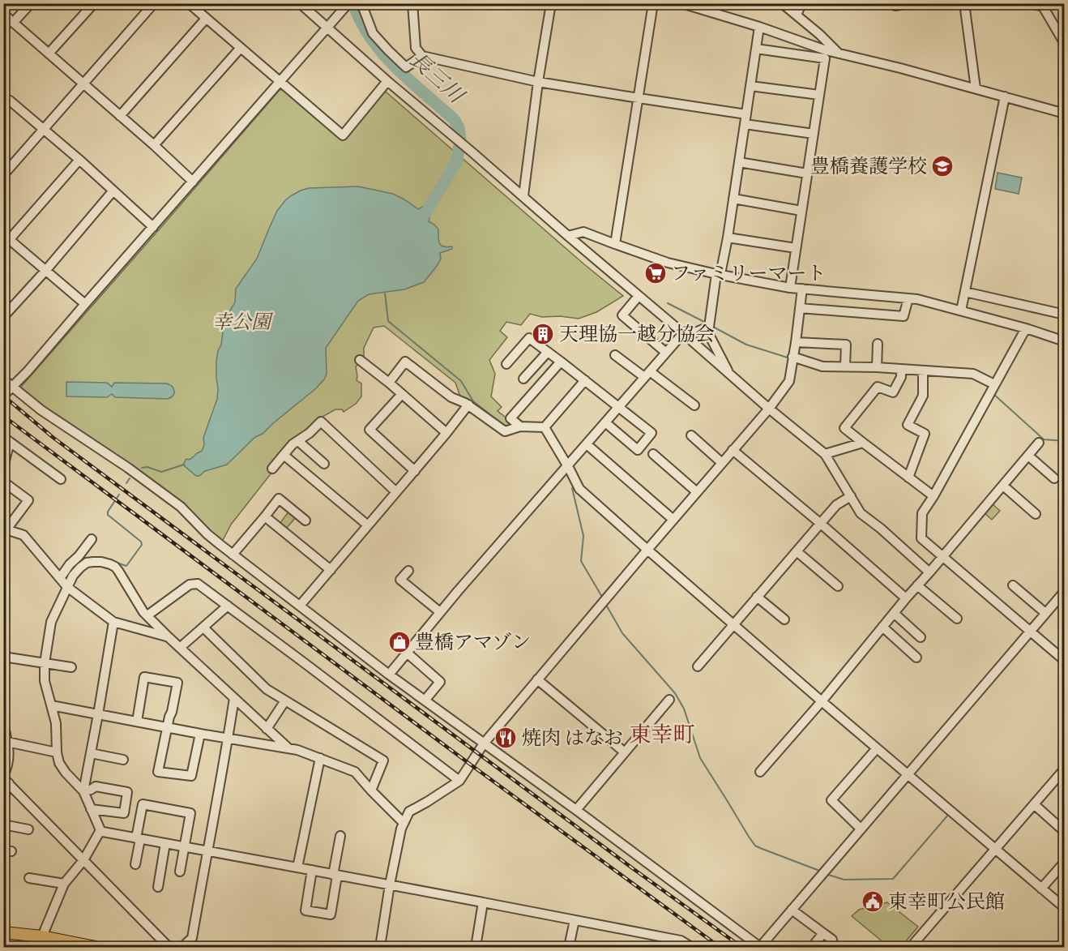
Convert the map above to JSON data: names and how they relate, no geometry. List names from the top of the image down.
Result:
{
  "districts": ["東幸町"],
  "water": ["長三川"],
  "parks": ["幸公園"],
  "places": {
    "school or university": ["豊橋養護学校"],
    "supermarket": ["ファミリーマート"],
    "building": ["天理協一越分協会"],
    "shop": ["豊橋アマゾン"],
    "restaurant": ["焼肉 はなお"],
    "public building": ["東幸町公民館"]
  }
}
